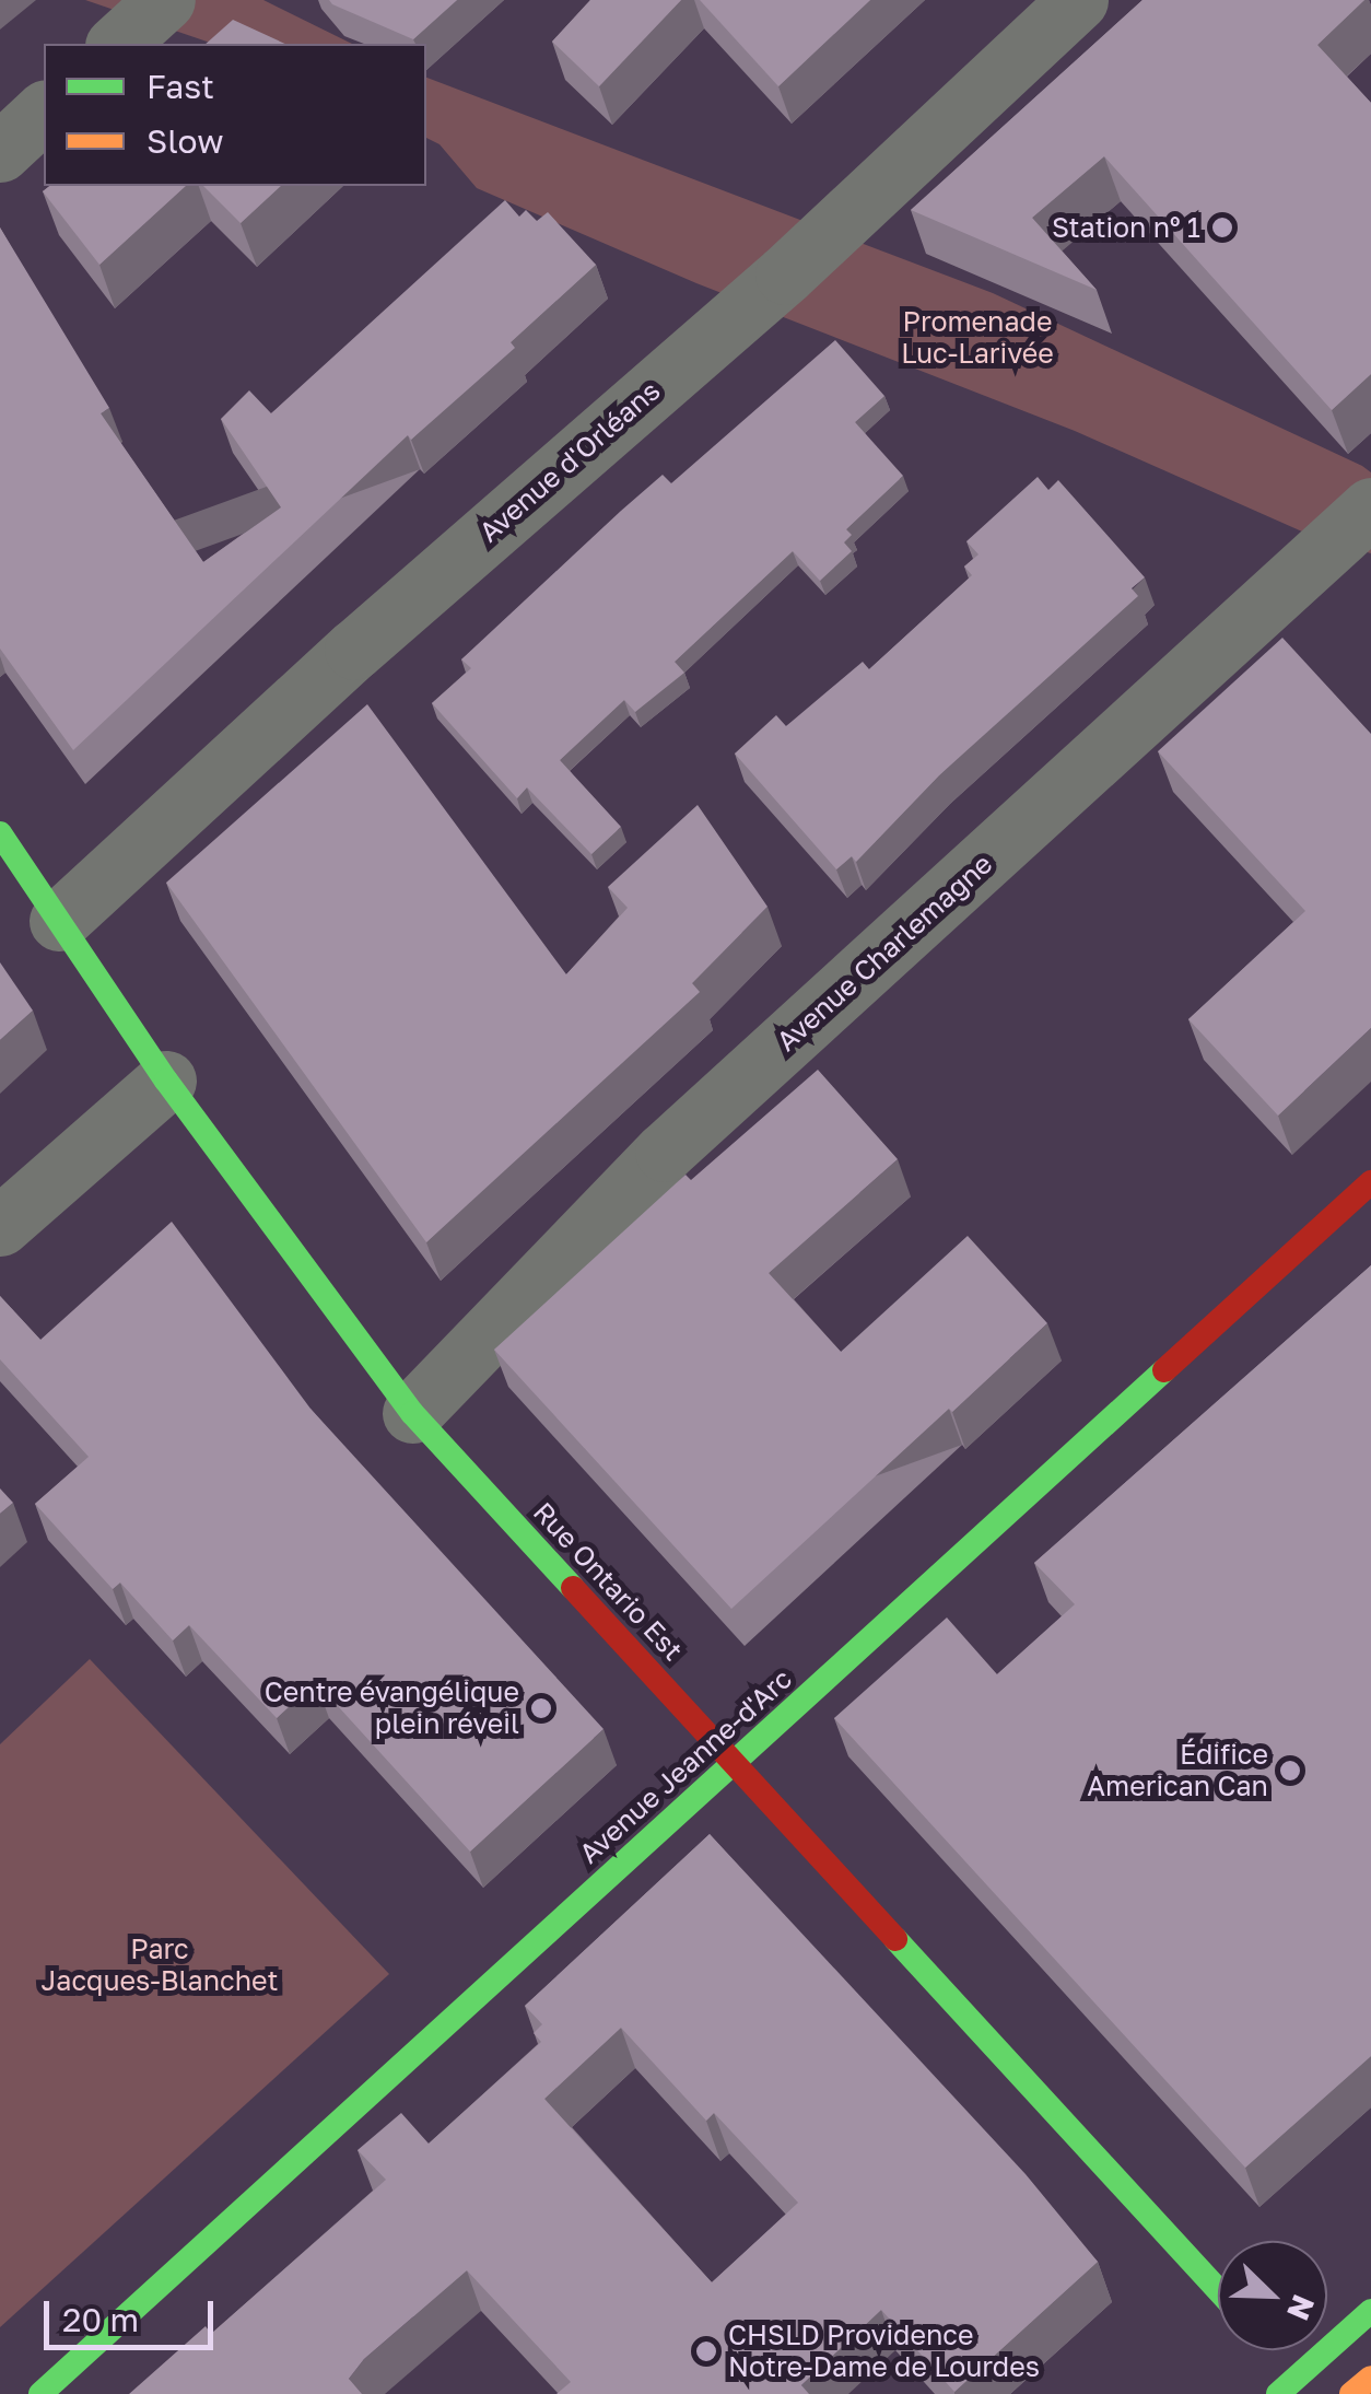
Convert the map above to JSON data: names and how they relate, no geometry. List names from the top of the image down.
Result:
{
  "streets": {
    "main road": ["Rue Ontario Est", "Avenue Jeanne-d'Arc"],
    "street": ["Avenue d'Orléans", "Avenue Charlemagne"]
  },
  "crossings": [
    ["Avenue d'Orléans", "Rue Ontario Est"],
    ["Avenue Charlemagne", "Rue Ontario Est"],
    ["Rue Ontario Est", "Avenue Jeanne-d'Arc"]
  ],
  "parks": ["Promenade Luc-Larivée", "Parc Jacques-Blanchet"],
  "places": [
    "Station nº 1",
    "Centre évangélique plein réveil",
    "Édifice American Can",
    "CHSLD Providence Notre-Dame de Lourdes"
  ],
  "legend": ["Fast", "Slow"],
  "scale_bar": "20 m",
  "north": "bottom right"
}
